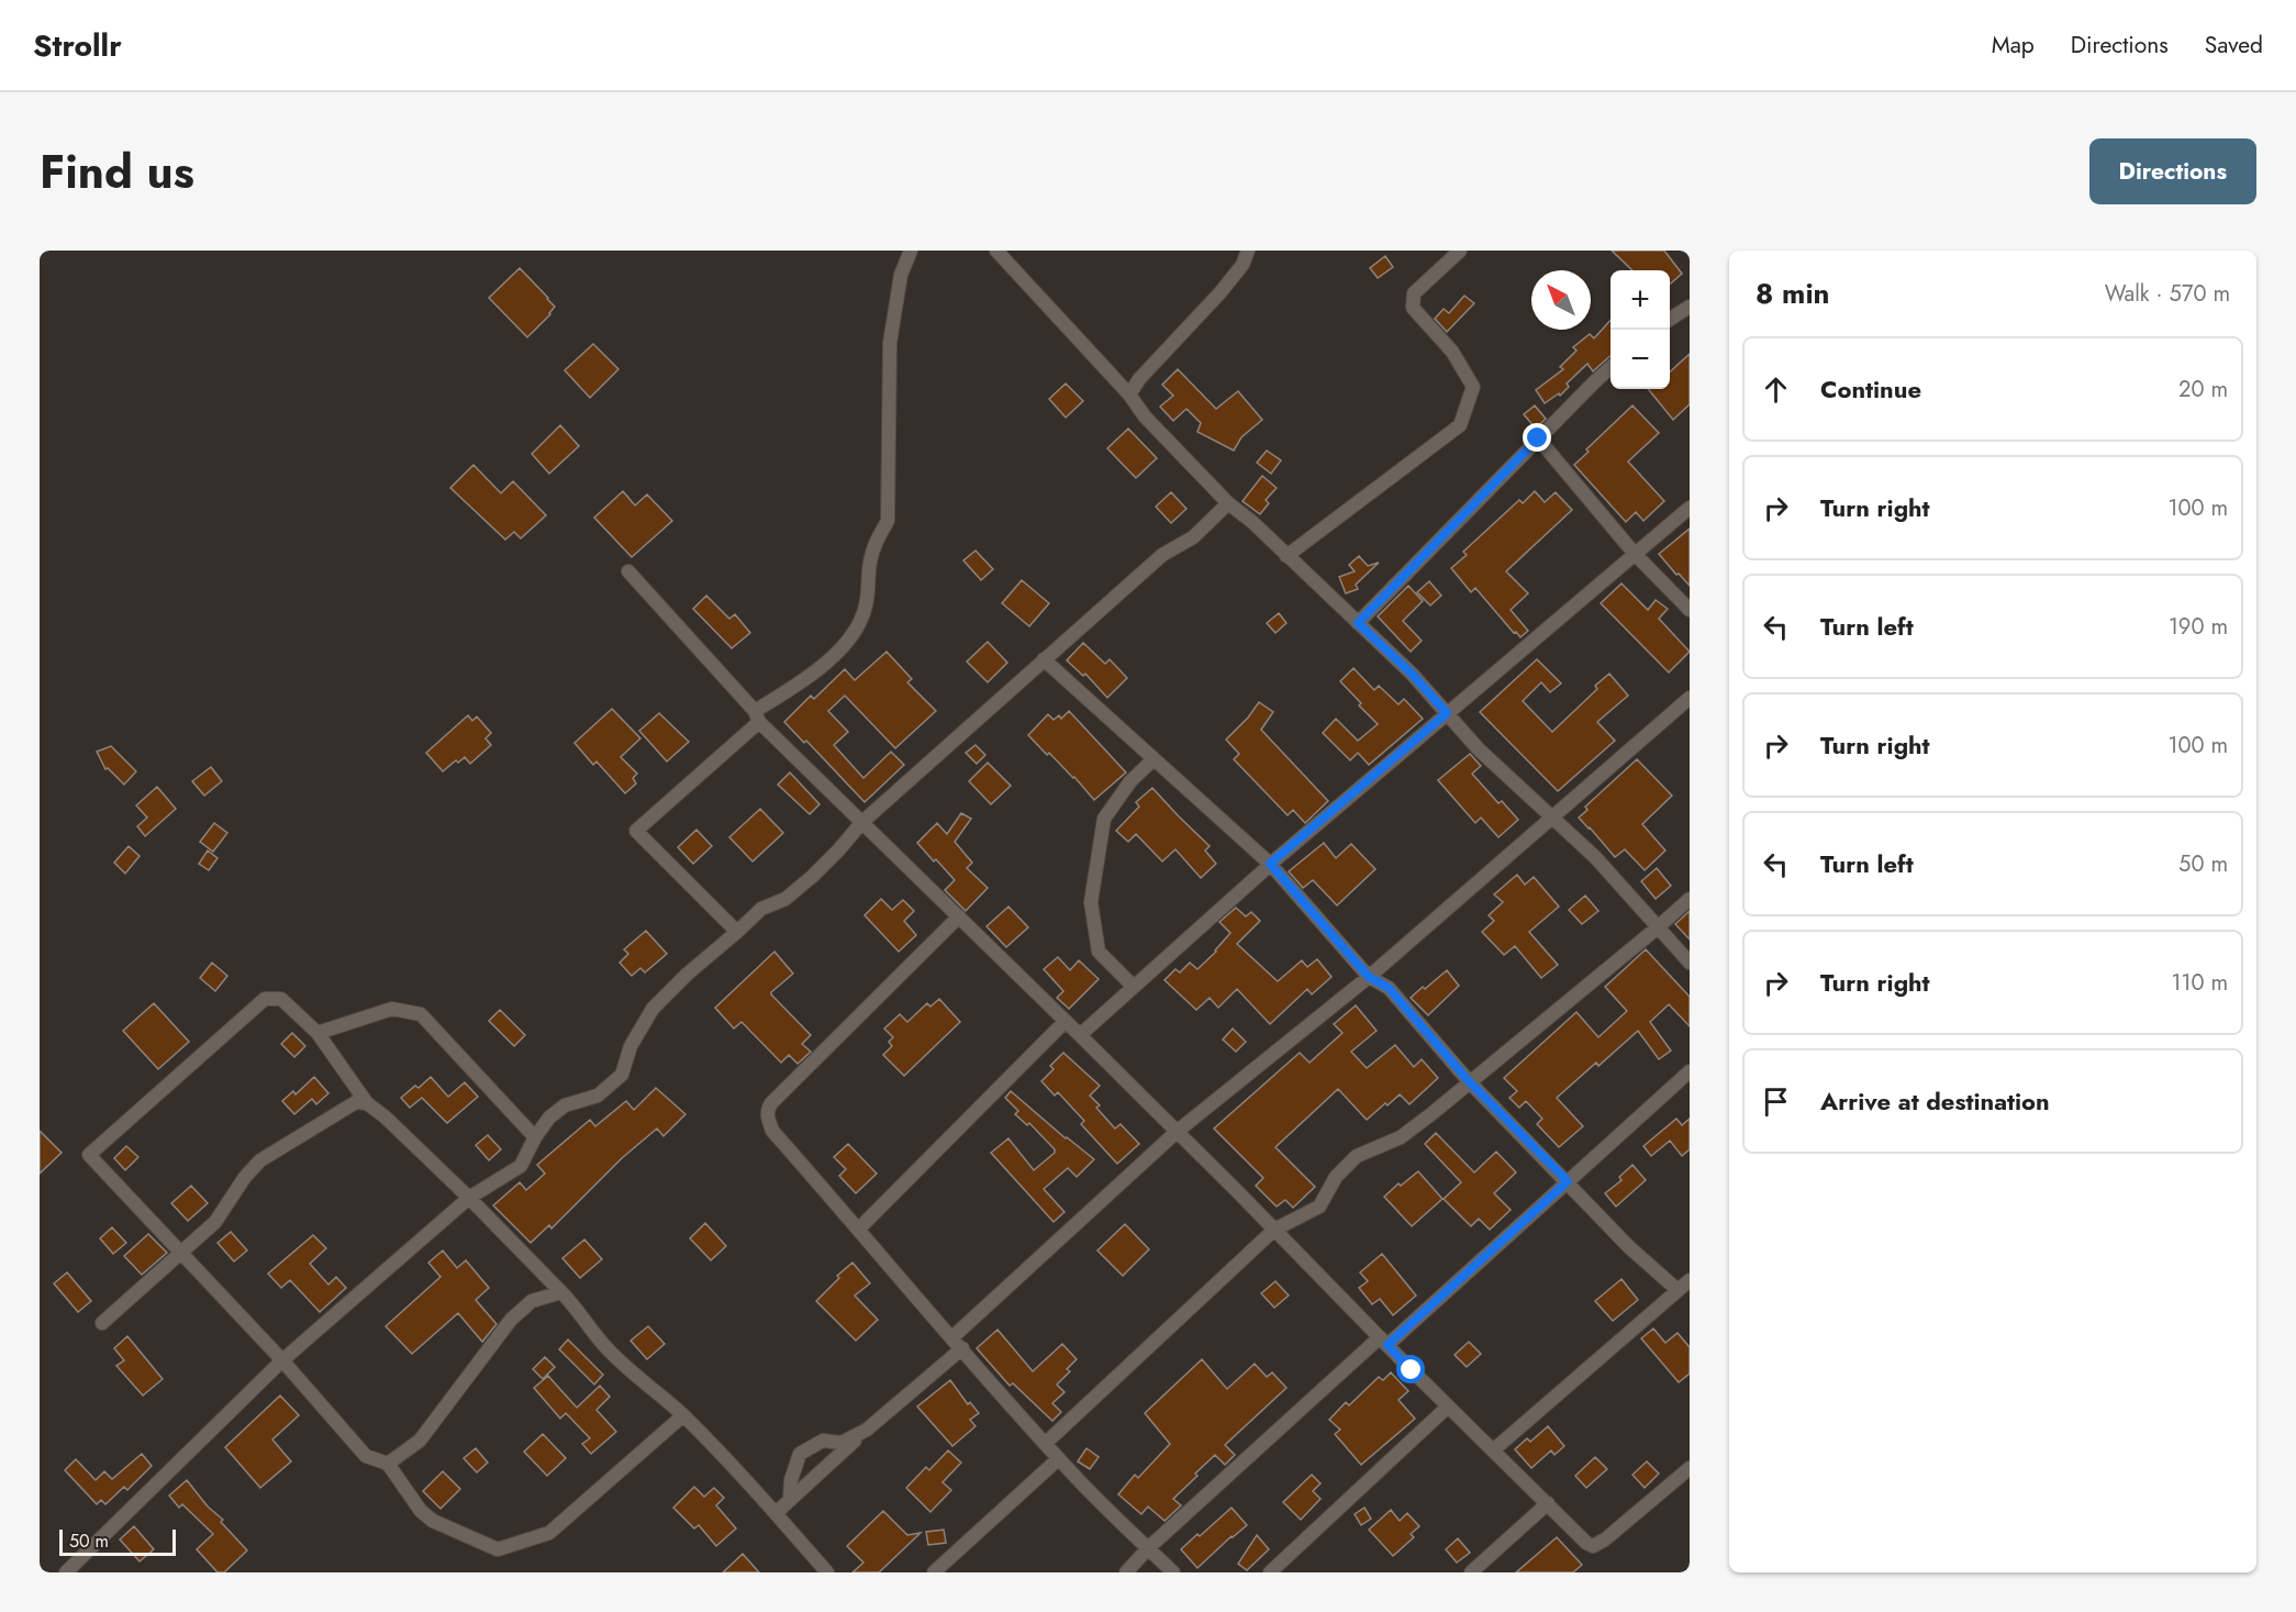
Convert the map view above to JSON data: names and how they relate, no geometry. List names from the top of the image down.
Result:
{
  "scale_bar": "50 m",
  "north": "top left",
  "page": {
    "header": "Strollr",
    "nav": ["Map", "Directions", "Saved"],
    "title": "Find us",
    "buttons": "Directions",
    "heading": ["8 min", "Walk · 570 m"],
    "map_buttons": ["+", "−"],
    "list": [
      ["Continue", "20 m"],
      ["Turn right", "100 m"],
      ["Turn left", "190 m"],
      ["Turn right", "100 m"],
      ["Turn left", "50 m"],
      ["Turn right", "110 m"],
      "Arrive at destination"
    ],
    "scale": "50 m"
  }
}
